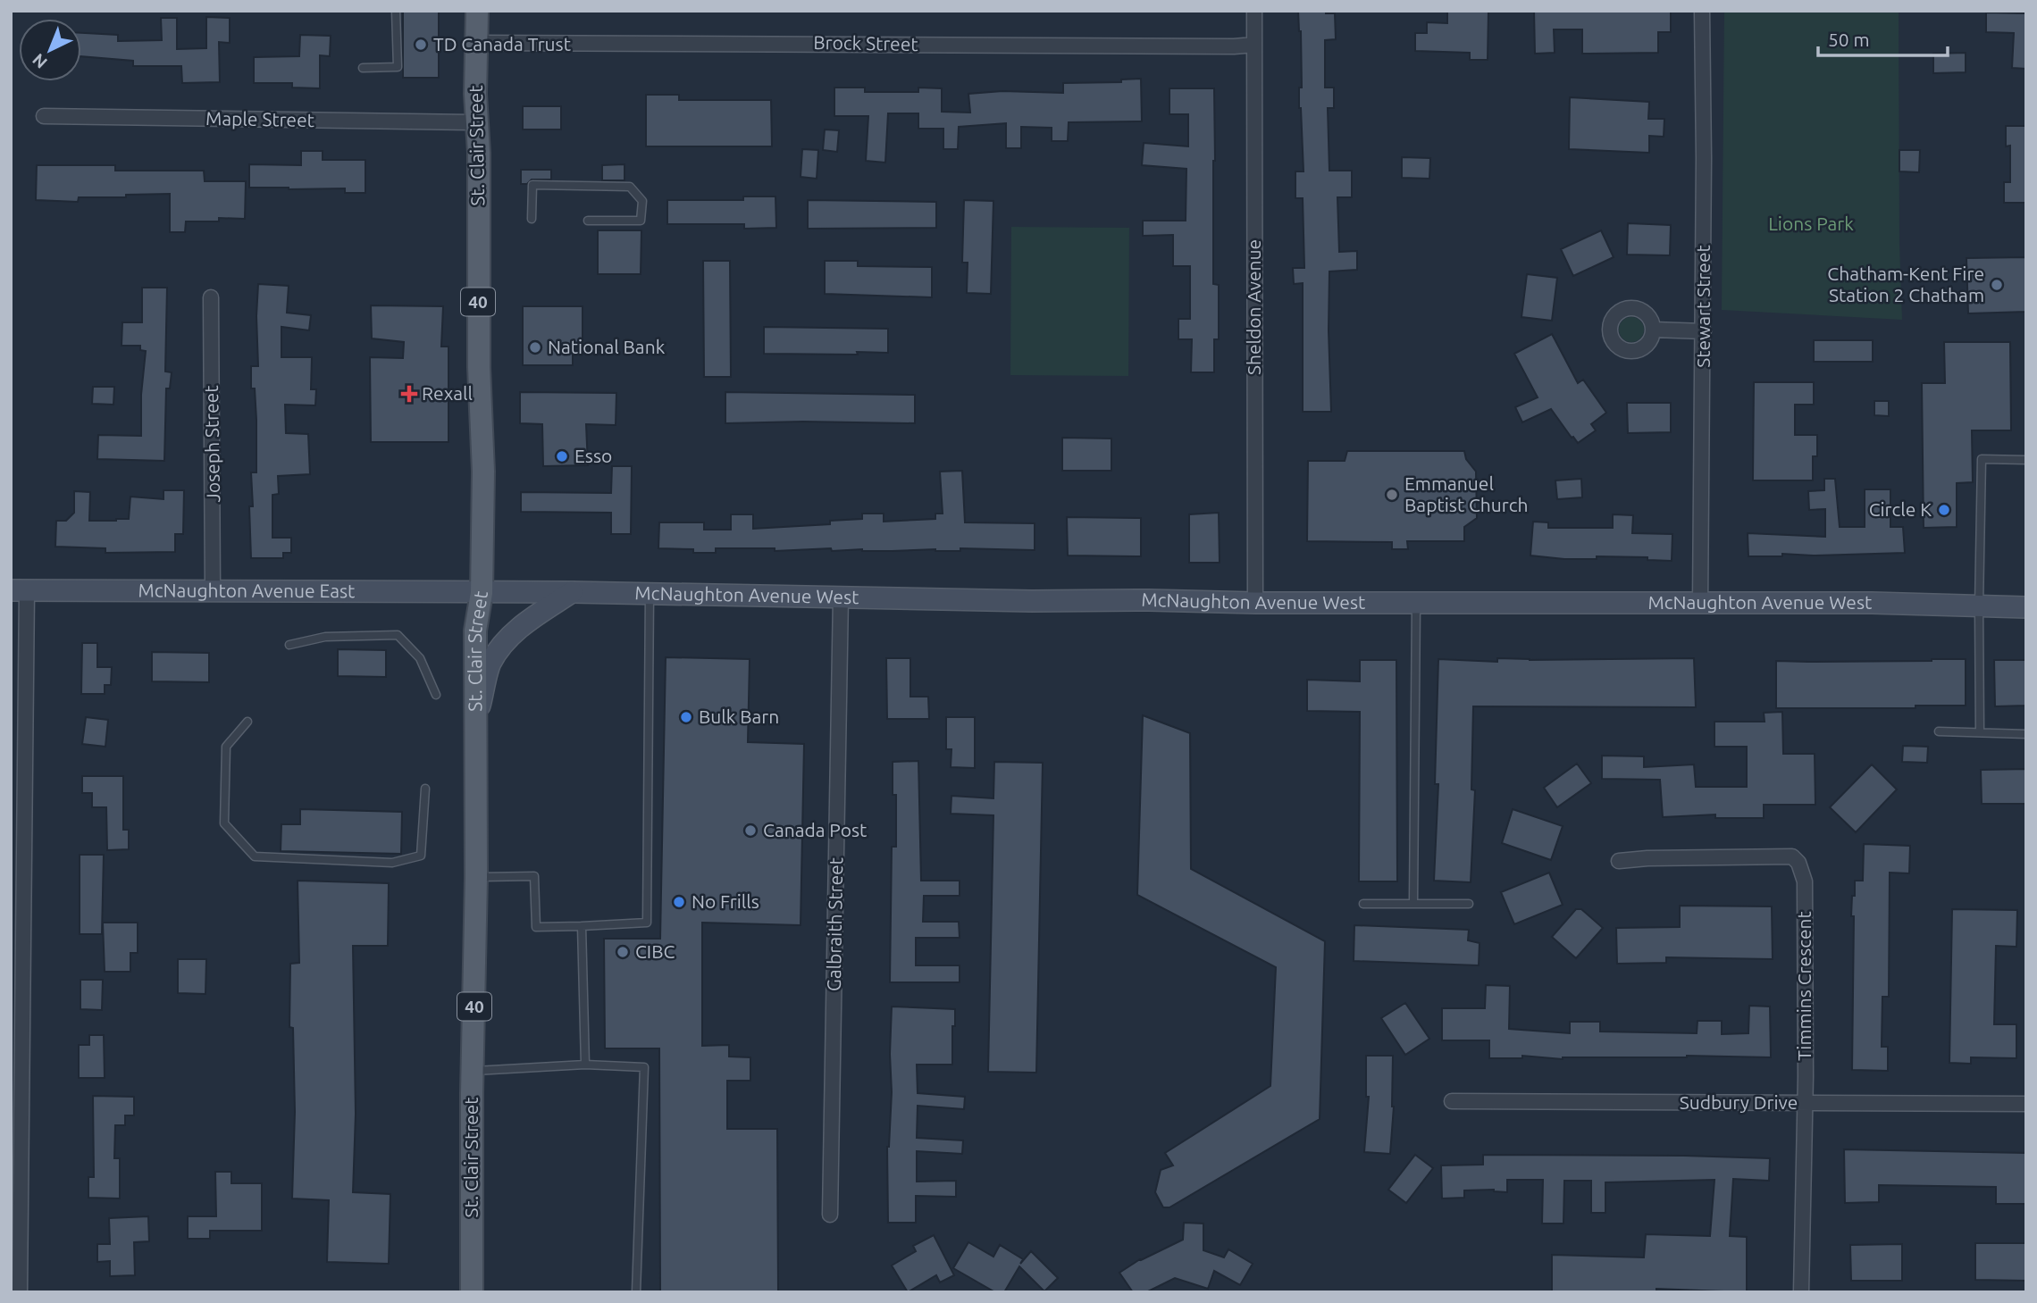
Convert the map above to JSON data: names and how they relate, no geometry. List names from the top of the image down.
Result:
{
  "streets": {
    "main road": [
      "St. Clair Street",
      "40",
      "McNaughton Avenue East",
      "McNaughton Avenue West"
    ],
    "street": [
      "Brock Street",
      "Maple Street",
      "Stewart Street",
      "Sheldon Avenue",
      "Joseph Street",
      "Galbraith Street",
      "Timmins Crescent",
      "Sudbury Drive"
    ]
  },
  "crossings": [
    ["Brock Street", "St. Clair Street"],
    ["Brock Street", "Sheldon Avenue"],
    ["Maple Street", "St. Clair Street"],
    ["St. Clair Street", "McNaughton Avenue East"],
    ["St. Clair Street", "McNaughton Avenue West"],
    ["Stewart Street", "McNaughton Avenue West"],
    ["Sheldon Avenue", "McNaughton Avenue West"],
    ["Joseph Street", "McNaughton Avenue East"],
    ["McNaughton Avenue East", "McNaughton Avenue West"],
    ["McNaughton Avenue West", "Galbraith Street"],
    ["Timmins Crescent", "Sudbury Drive"]
  ],
  "parks": ["Lions Park"],
  "places": {
    "other": [
      "TD Canada Trust",
      "Chatham-Kent Fire Station 2 Chatham",
      "National Bank",
      "Esso",
      "Emmanuel Baptist Church",
      "Circle K",
      "Bulk Barn",
      "Canada Post",
      "No Frills",
      "CIBC"
    ],
    "health": ["Rexall"]
  },
  "scale_bar": "50 m",
  "north": "bottom left"
}
